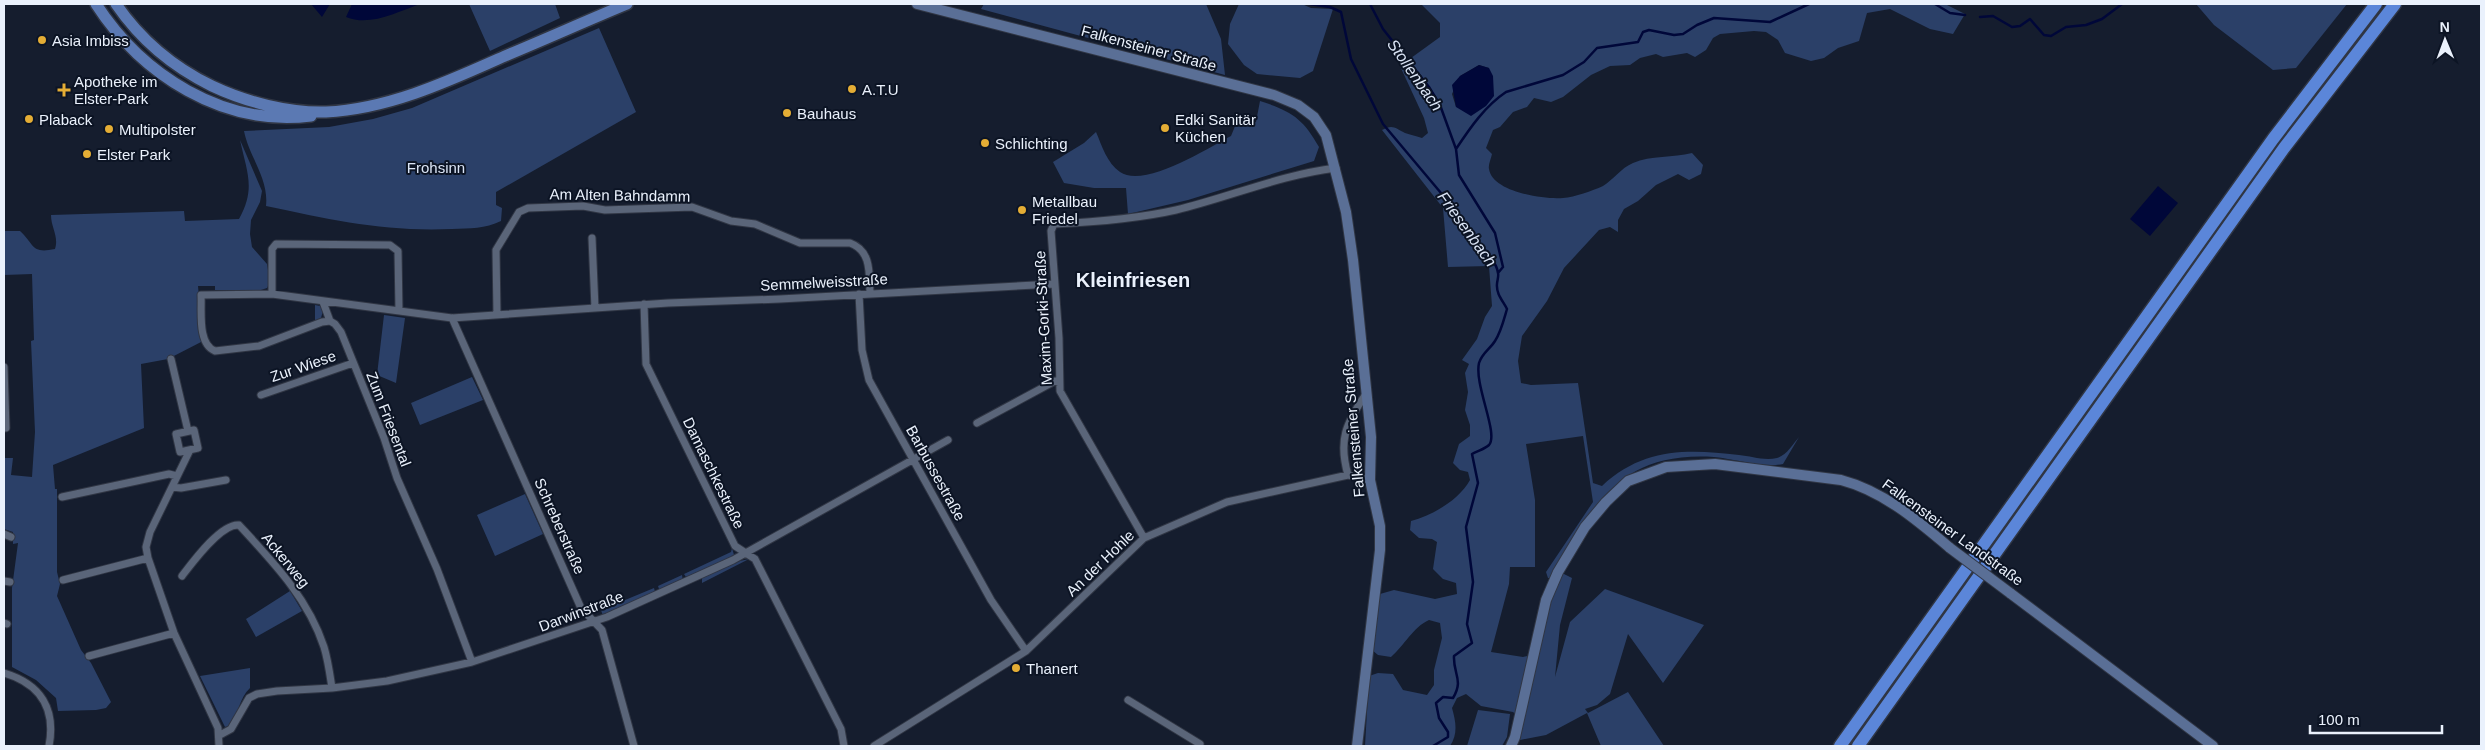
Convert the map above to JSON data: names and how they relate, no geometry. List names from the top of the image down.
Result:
{
  "streets": {
    "main road": ["Falkensteiner Straße", "Falkensteiner Landstraße"],
    "street": [
      "Am Alten Bahndamm",
      "Semmelweisstraße",
      "Maxim-Gorki-Straße",
      "Zur Wiese",
      "Zum Friesental",
      "Damaschkestraße",
      "Barbussestraße",
      "Schreberstraße",
      "Ackerweg",
      "An der Hohle",
      "Darwinstraße"
    ]
  },
  "crossings": [
    ["Falkensteiner Straße", "Maxim-Gorki-Straße"],
    ["Falkensteiner Straße", "An der Hohle"],
    ["Am Alten Bahndamm", "Semmelweisstraße"],
    ["Semmelweisstraße", "Maxim-Gorki-Straße"],
    ["Semmelweisstraße", "Zum Friesental"],
    ["Semmelweisstraße", "Damaschkestraße"],
    ["Semmelweisstraße", "Barbussestraße"],
    ["Semmelweisstraße", "Schreberstraße"],
    ["Maxim-Gorki-Straße", "An der Hohle"],
    ["Zur Wiese", "Zum Friesental"],
    ["Zum Friesental", "Darwinstraße"],
    ["Damaschkestraße", "Darwinstraße"],
    ["Barbussestraße", "An der Hohle"],
    ["Barbussestraße", "Darwinstraße"],
    ["Schreberstraße", "Darwinstraße"],
    ["Ackerweg", "Darwinstraße"]
  ],
  "districts": ["Kleinfriesen"],
  "water": ["Stollenbach", "Friesenbach"],
  "parks": ["Frohsinn"],
  "places": {
    "other": [
      "Asia Imbiss",
      "A.T.U",
      "Bauhaus",
      "Plaback",
      "Edki Sanitär Küchen",
      "Multipolster",
      "Schlichting",
      "Elster Park",
      "Metallbau Friedel",
      "Thanert"
    ],
    "health": ["Apotheke im Elster-Park"]
  },
  "scale_bar": "100 m",
  "north": "top"
}
